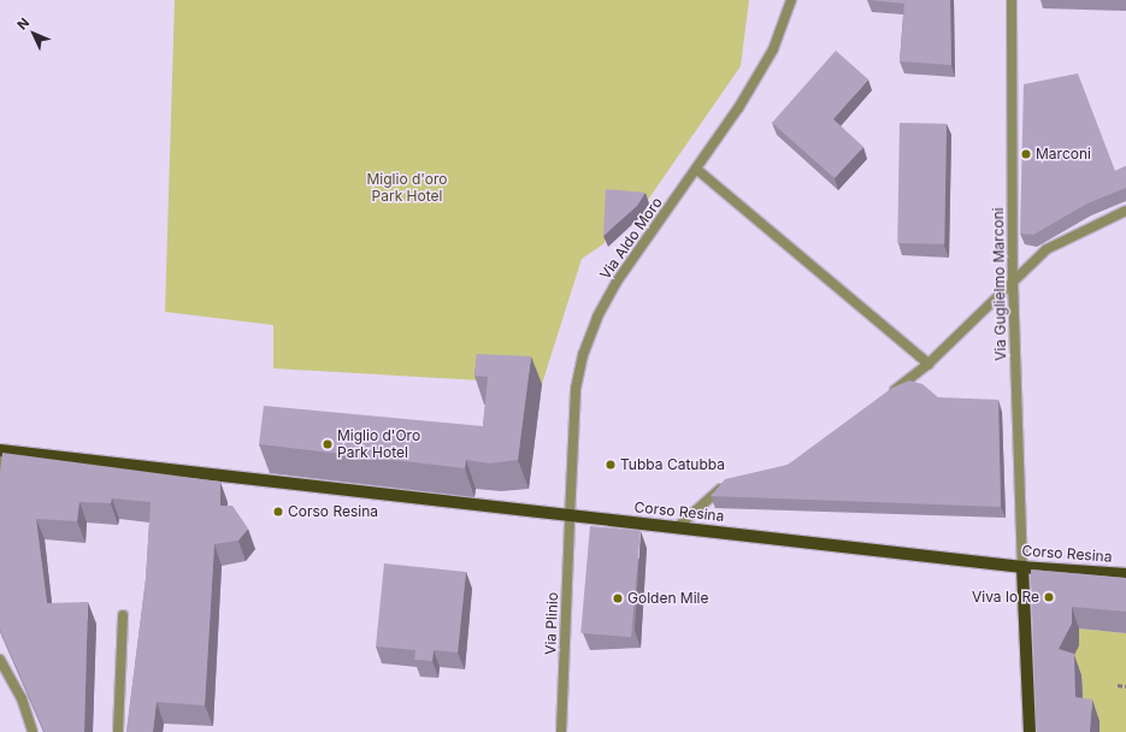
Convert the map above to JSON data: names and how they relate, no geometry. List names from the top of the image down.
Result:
{
  "streets": {
    "main road": ["Corso Resina"],
    "street": ["Via Aldo Moro", "Via Guglielmo Marconi", "Via Plinio"]
  },
  "crossings": [
    ["Via Aldo Moro", "Corso Resina"],
    ["Via Aldo Moro", "Via Plinio"],
    ["Via Guglielmo Marconi", "Corso Resina"],
    ["Corso Resina", "Via Plinio"]
  ],
  "parks": ["Miglio d'oro Park Hotel"],
  "places": [
    "Marconi",
    "Miglio d'Oro Park Hotel",
    "Tubba Catubba",
    "Corso Resina",
    "Viva lo Re",
    "Golden Mile"
  ],
  "north": "top left"
}
